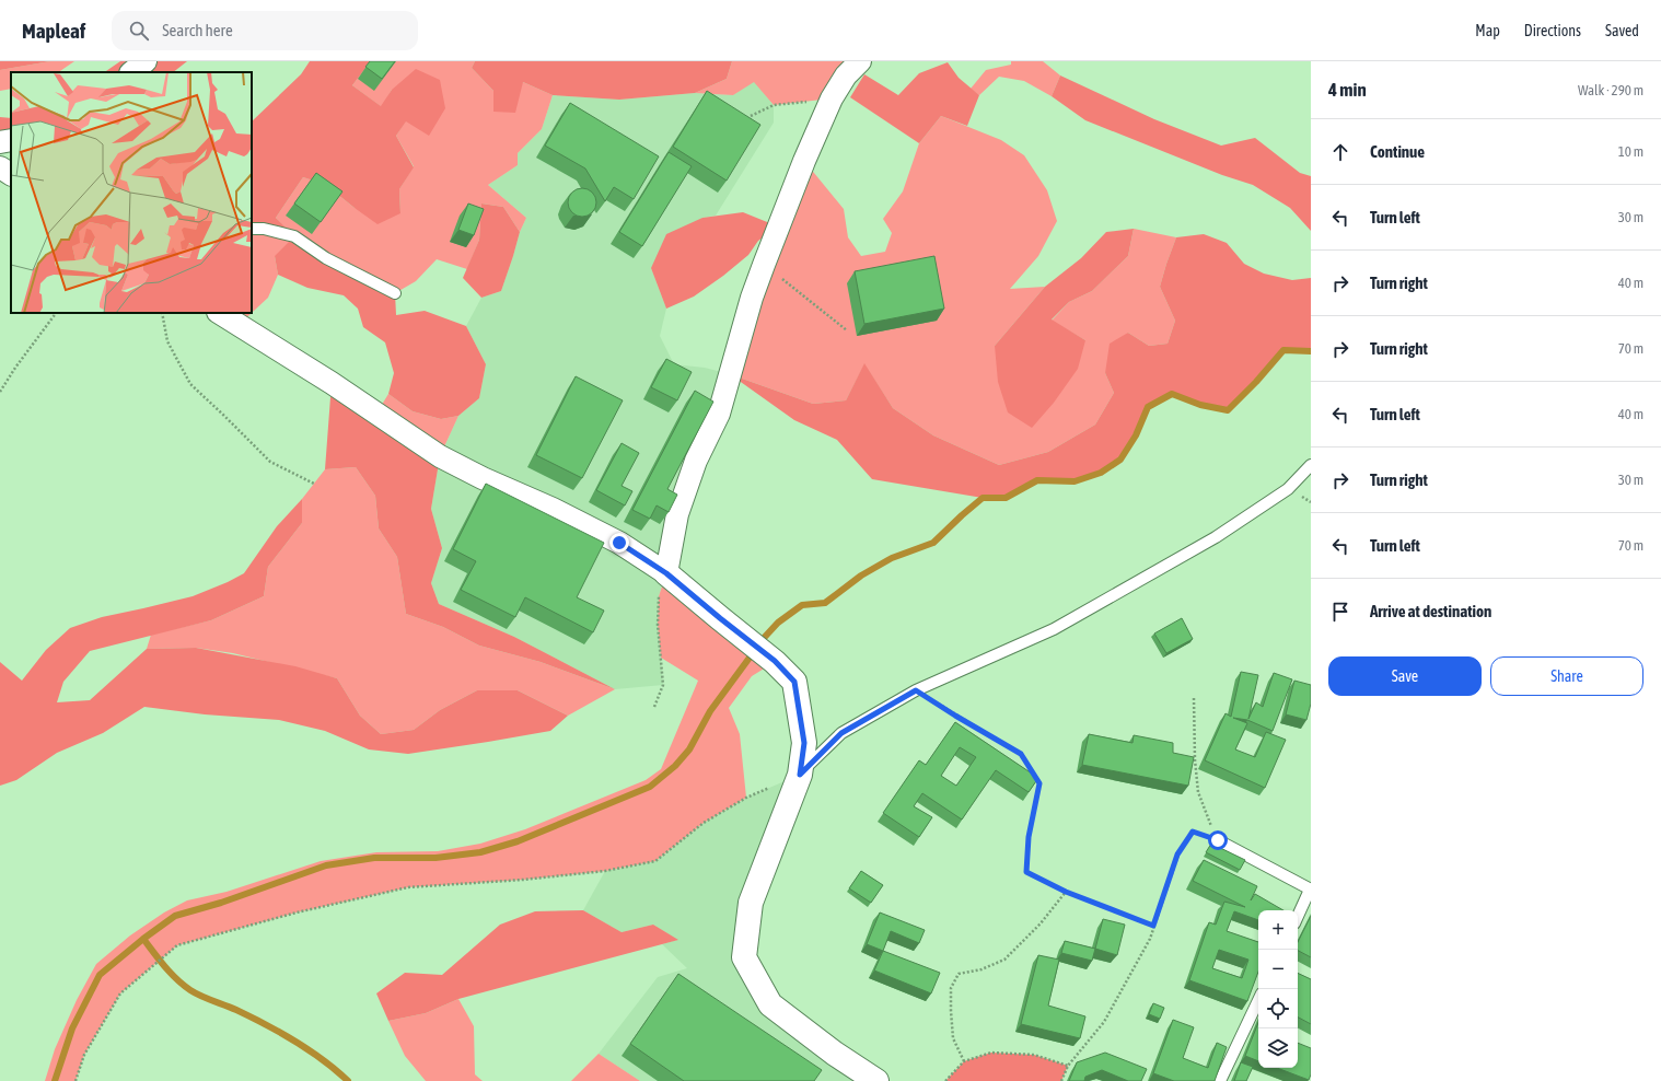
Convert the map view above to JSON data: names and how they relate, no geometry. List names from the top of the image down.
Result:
{
  "page": {
    "header": "Mapleaf",
    "search": "Search here",
    "nav": ["Map", "Directions", "Saved"],
    "heading": ["4 min", "Walk · 290 m"],
    "list": [
      ["Continue", "10 m"],
      ["Turn left", "30 m"],
      ["Turn right", "40 m"],
      ["Turn right", "70 m"],
      ["Turn left", "40 m"],
      ["Turn right", "30 m"],
      ["Turn left", "70 m"],
      "Arrive at destination"
    ],
    "buttons": ["Save", "Share"],
    "map_buttons": ["+", "−"]
  }
}
